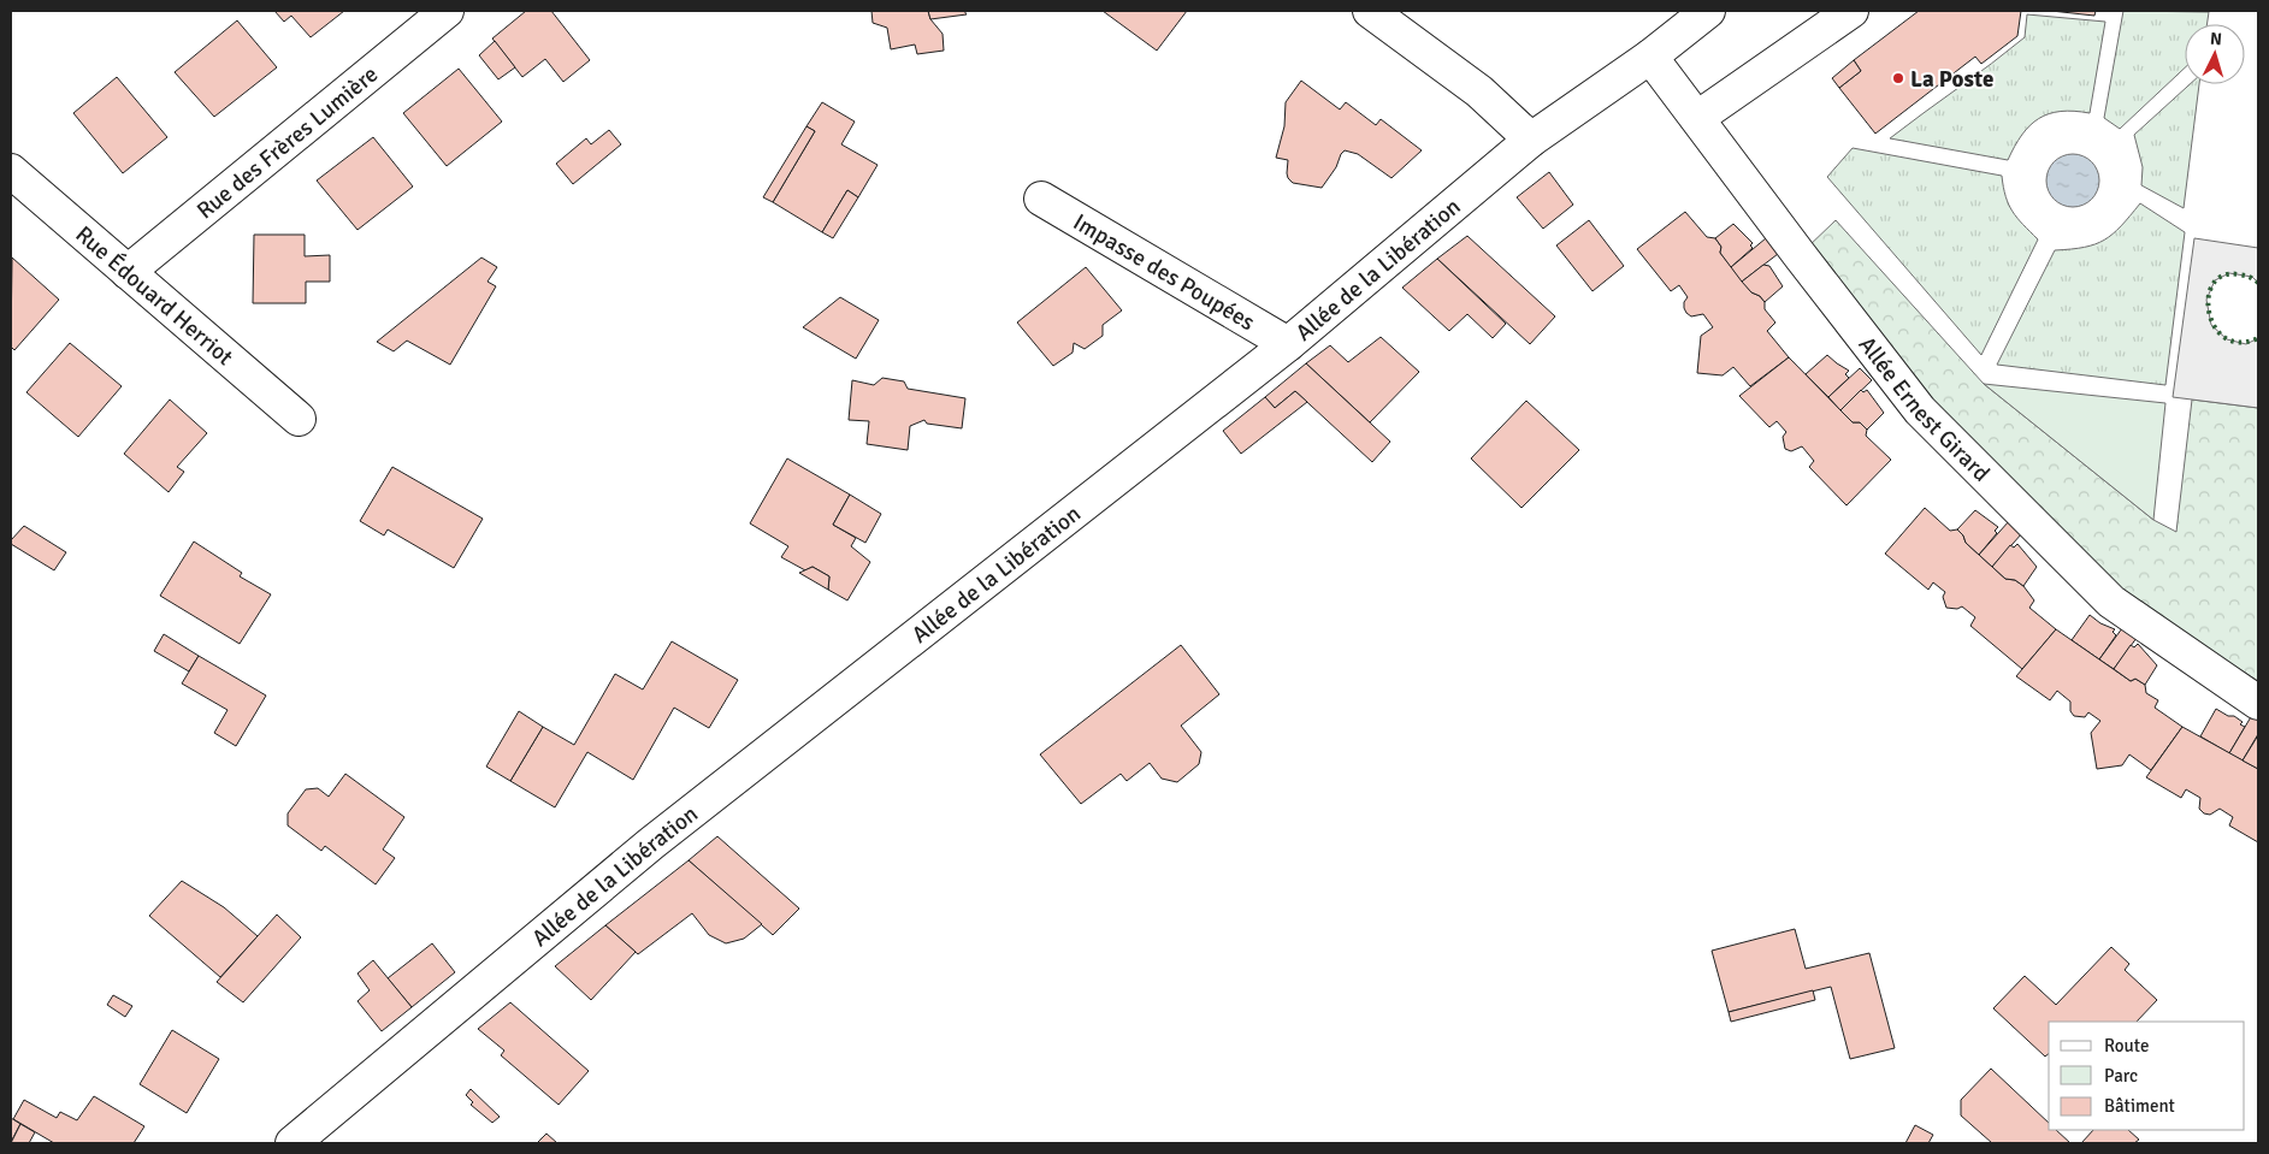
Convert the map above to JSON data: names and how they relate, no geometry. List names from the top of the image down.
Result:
{
  "streets": {
    "street": [
      "Rue des Frères Lumière",
      "Allée de la Libération",
      "Impasse des Poupées",
      "Rue Édouard Herriot",
      "Allée Ernest Girard"
    ]
  },
  "crossings": [
    ["Rue des Frères Lumière", "Rue Édouard Herriot"],
    ["Allée de la Libération", "Impasse des Poupées"],
    ["Allée de la Libération", "Allée Ernest Girard"]
  ],
  "places": ["La Poste"],
  "legend": ["Route", "Parc", "Bâtiment"],
  "north": "top"
}
